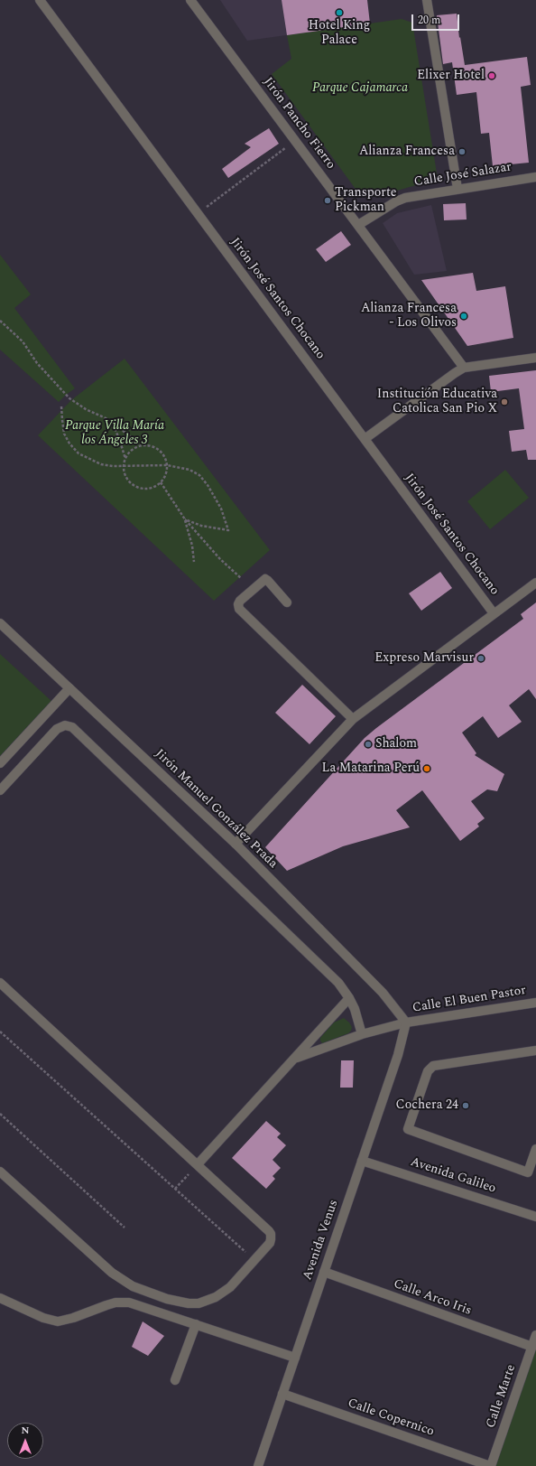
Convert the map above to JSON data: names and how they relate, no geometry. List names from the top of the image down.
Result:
{
  "streets": {
    "street": [
      "Jirón Pancho Fierro",
      "Calle José Salazar",
      "Jirón José Santos Chocano",
      "Jirón Manuel González Prada",
      "Calle El Buen Pastor",
      "Avenida Galileo",
      "Avenida Venus",
      "Calle Arco Iris",
      "Calle Marte",
      "Calle Copernico"
    ]
  },
  "crossings": [
    ["Jirón Pancho Fierro", "Calle José Salazar"],
    ["Jirón Manuel González Prada", "Calle El Buen Pastor"],
    ["Jirón Manuel González Prada", "Avenida Venus"],
    ["Calle El Buen Pastor", "Avenida Venus"],
    ["Avenida Galileo", "Avenida Venus"],
    ["Avenida Venus", "Calle Arco Iris"],
    ["Avenida Venus", "Calle Copernico"],
    ["Calle Arco Iris", "Calle Marte"],
    ["Calle Marte", "Calle Copernico"]
  ],
  "parks": ["Parque Cajamarca", "Parque Villa María los Ángeles 3"],
  "places": [
    "Hotel King Palace",
    "Elixer Hotel",
    "Alianza Francesa",
    "Transporte Pickman",
    "Alianza Francesa - Los Olivos",
    "Institución Educativa Catolica San Pio X",
    "Expreso Marvisur",
    "Shalom",
    "La Matarina Perú",
    "Cochera 24"
  ],
  "scale_bar": "20 m",
  "north": "top"
}
